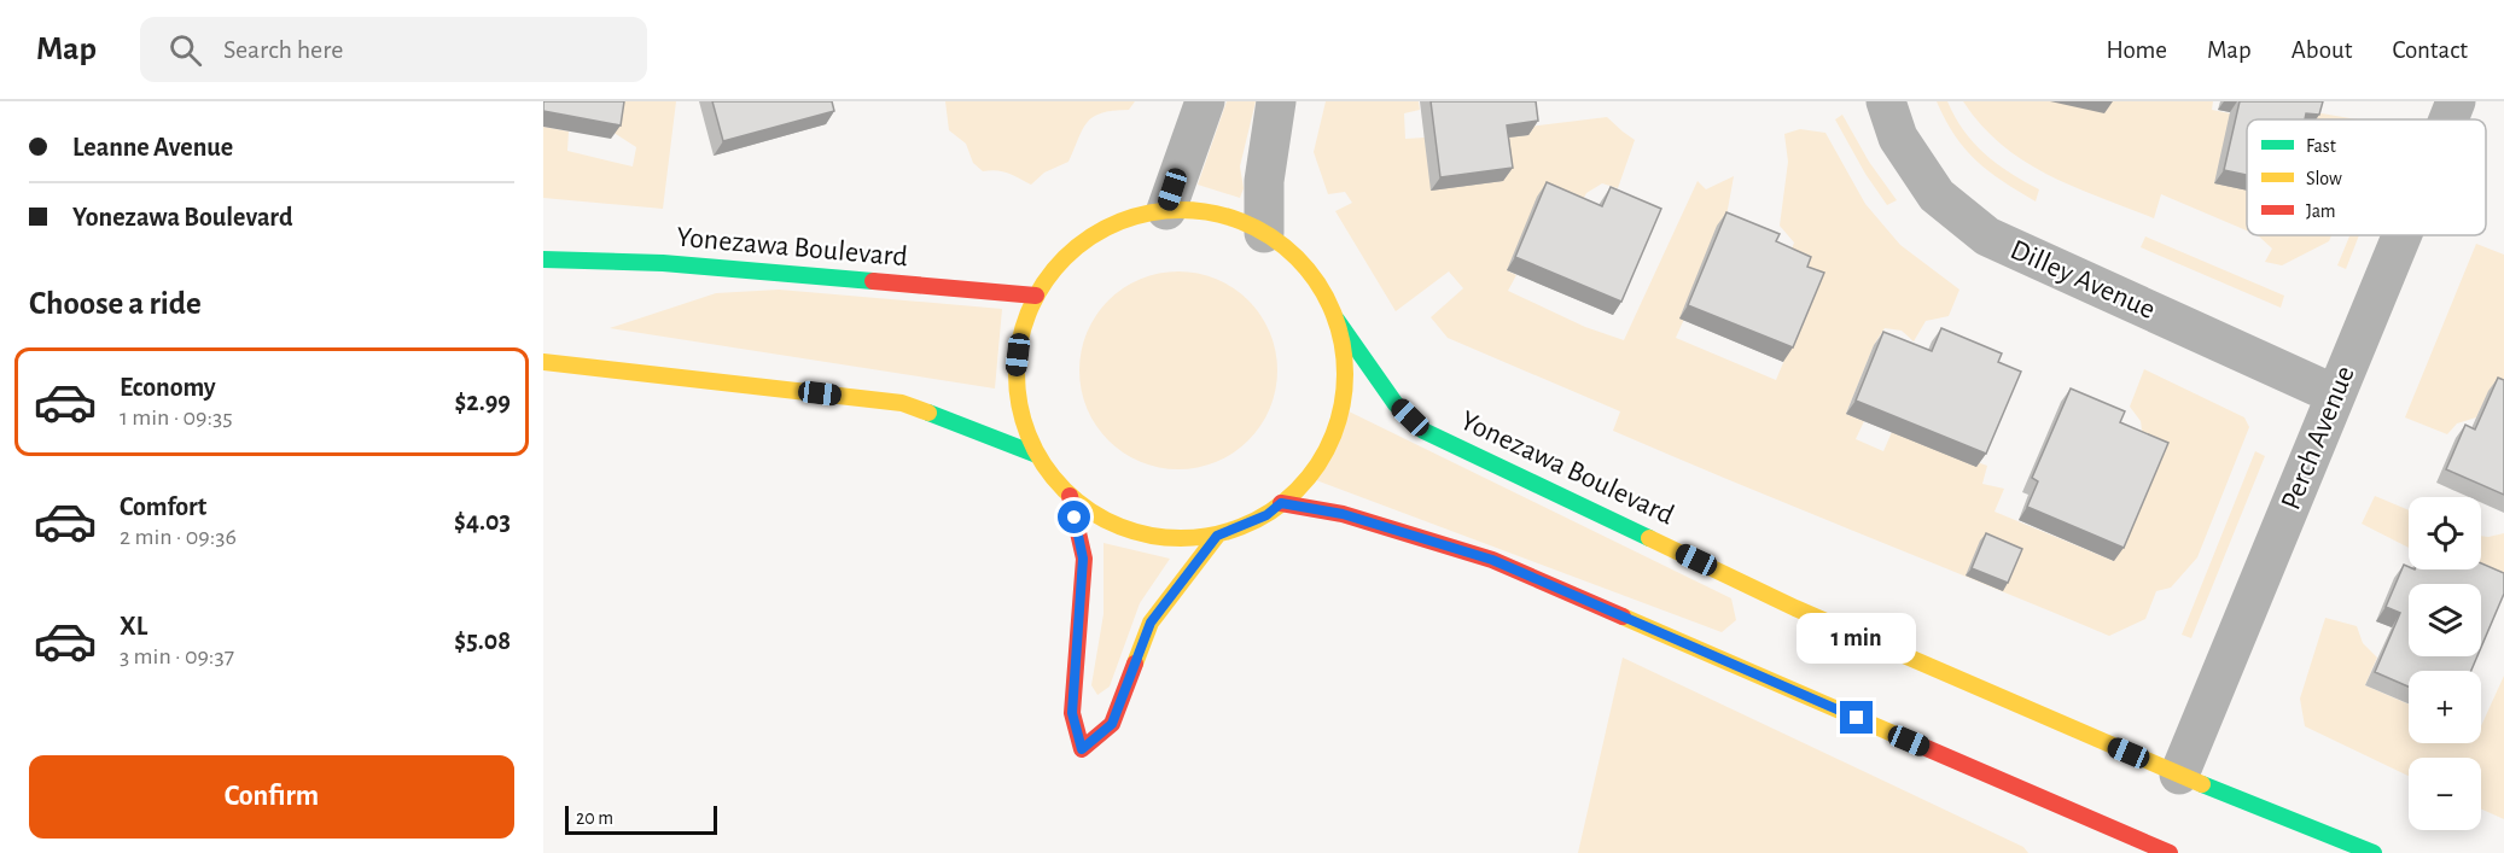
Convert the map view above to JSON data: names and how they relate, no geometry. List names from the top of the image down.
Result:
{
  "streets": {
    "street": ["Yonezawa Boulevard", "Dilley Avenue", "Perch Avenue"]
  },
  "crossings": [
    ["Yonezawa Boulevard", "Perch Avenue"],
    ["Dilley Avenue", "Perch Avenue"]
  ],
  "legend": ["Fast", "Slow", "Jam"],
  "scale_bar": "20 m",
  "page": {
    "header": "Map",
    "search": "Search here",
    "nav": [
      "Home",
      "Map",
      "About",
      "Contact"
    ],
    "banner": ["Leanne Avenue", "Yonezawa Boulevard"],
    "heading": "Choose a ride",
    "list": [
      {
        "name": "Economy",
        "note": "1 min · 09:35",
        "value": "$2.99"
      },
      {
        "name": "Comfort",
        "note": "2 min · 09:36",
        "value": "$4.03"
      },
      {
        "name": "XL",
        "note": "3 min · 09:37",
        "value": "$5.08"
      }
    ],
    "map_buttons": ["+", "−"],
    "bubble": "1 min",
    "buttons": "Confirm",
    "scale": "20 m"
  }
}
